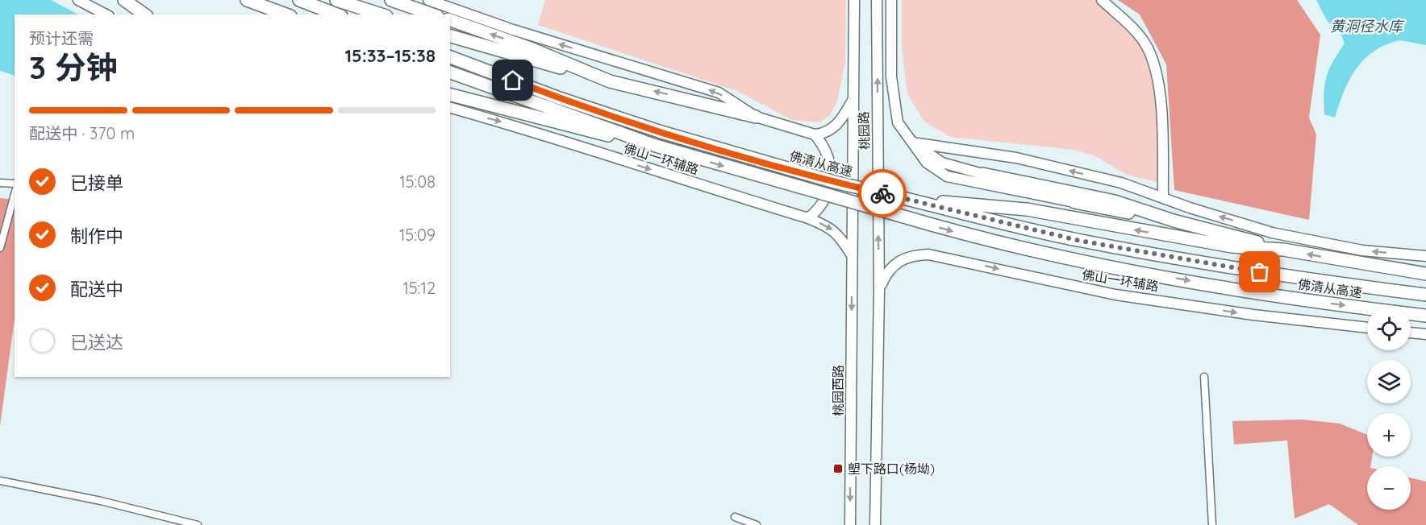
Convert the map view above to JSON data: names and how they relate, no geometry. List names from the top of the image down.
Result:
{
  "streets": {
    "highway": ["佛清从高速"],
    "main road": ["桃园路", "佛山一环辅路", "桃园西路"]
  },
  "crossings": [
    ["桃园路", "佛山一环辅路"],
    ["桃园路", "桃园西路"],
    ["佛山一环辅路", "桃园西路"]
  ],
  "water": ["黄洞径水库"],
  "places": {
    "transit": ["塱下路口(杨坳)"]
  },
  "page": {
    "heading": ["3 分钟", "预计还需", "15:33–15:38"],
    "bar": "配送中 · 370 m",
    "list": [
      ["已接单", "15:08"],
      ["制作中", "15:09"],
      ["配送中", "15:12"],
      "已送达"
    ],
    "map_buttons": ["+", "−"]
  }
}
